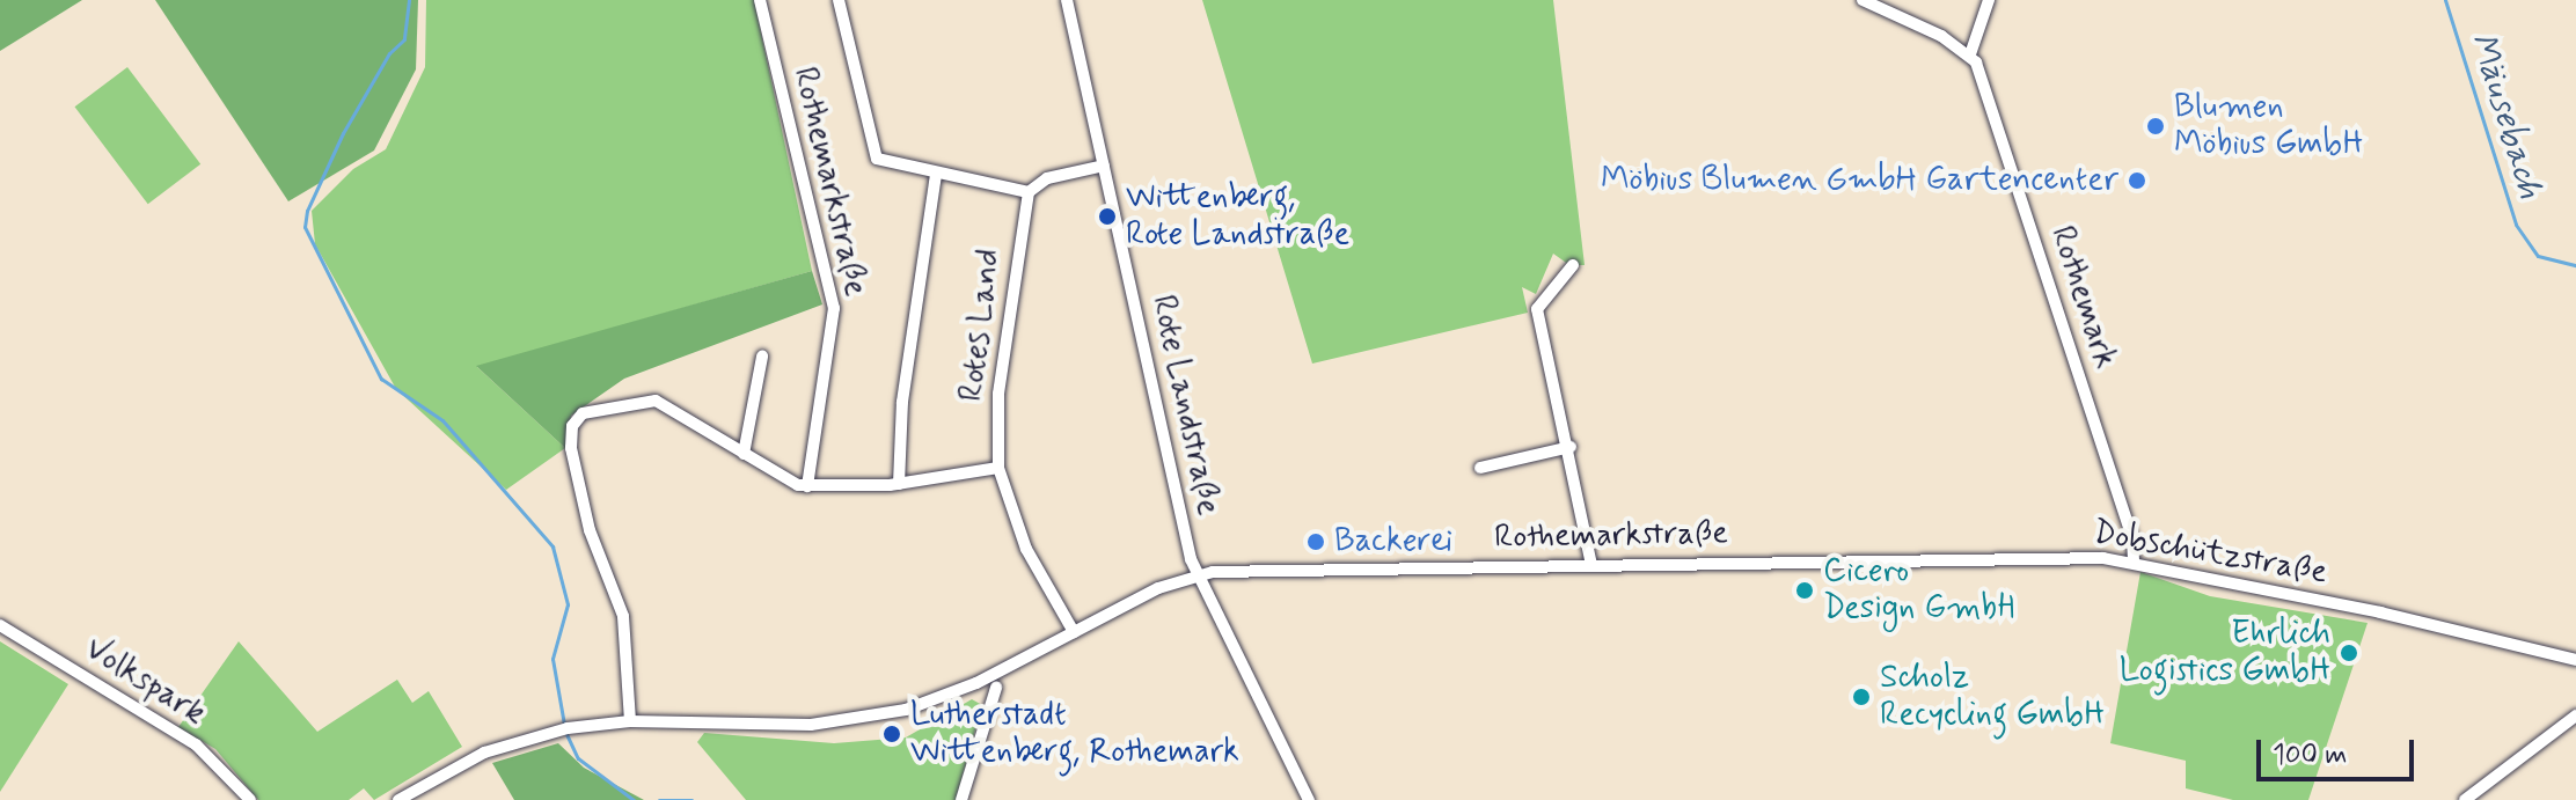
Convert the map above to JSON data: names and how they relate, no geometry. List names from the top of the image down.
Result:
{
  "streets": {
    "street": [
      "Rothemarkstraße",
      "Rothemark",
      "Rotes Land",
      "Rote Landstraße",
      "Dobschützstraße",
      "Volkspark"
    ]
  },
  "crossings": [
    ["Rothemarkstraße", "Rote Landstraße"],
    ["Rothemarkstraße", "Dobschützstraße"],
    ["Rothemark", "Dobschützstraße"]
  ],
  "water": ["Mäusebach"],
  "places": [
    "Blumen Möbius GmbH",
    "Möbius Blumen GmbH Gartencenter",
    "Wittenberg, Rote Landstraße",
    "Backerei",
    "Cicero Design GmbH",
    "Ehrlich Logistics GmbH",
    "Scholz Recycling GmbH",
    "Lutherstadt Wittenberg, Rothemark"
  ],
  "scale_bar": "100 m"
}
